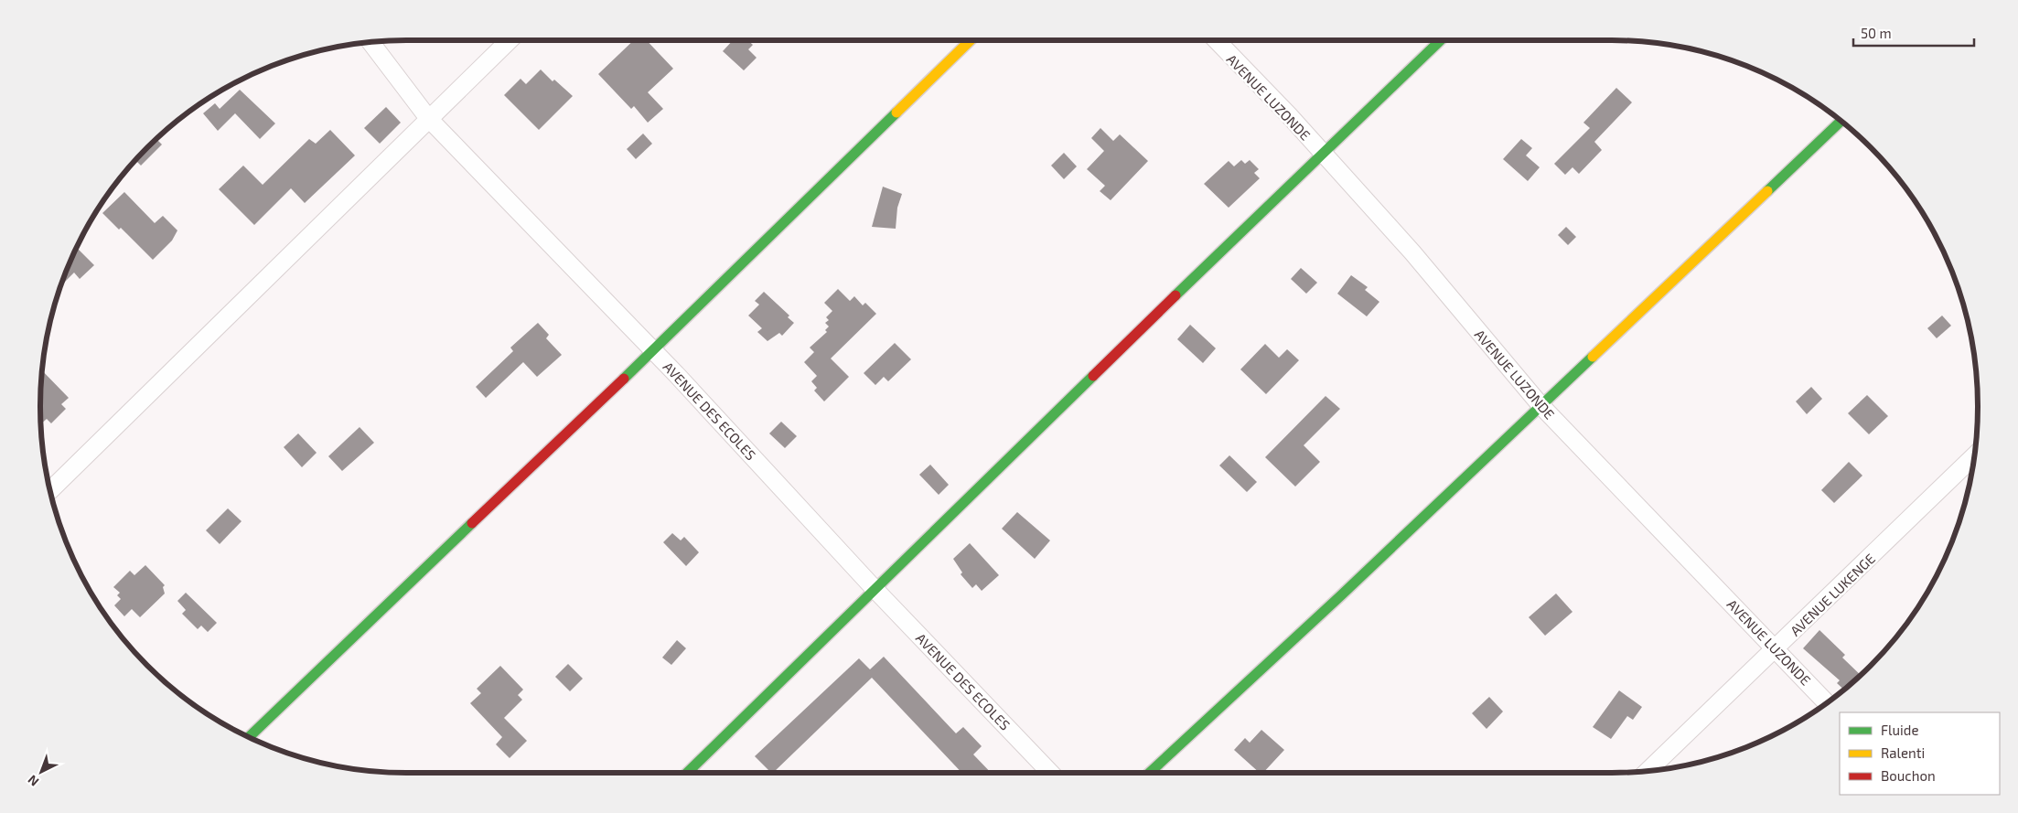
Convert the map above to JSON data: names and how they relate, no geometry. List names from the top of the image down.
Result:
{
  "streets": {
    "street": ["AVENUE LUZONDE", "AVENUE DES ECOLES", "AVENUE LUKENGE"]
  },
  "crossings": [
    ["AVENUE LUZONDE", "AVENUE LUKENGE"]
  ],
  "legend": ["Fluide", "Ralenti", "Bouchon"],
  "scale_bar": "50 m",
  "north": "bottom left"
}
